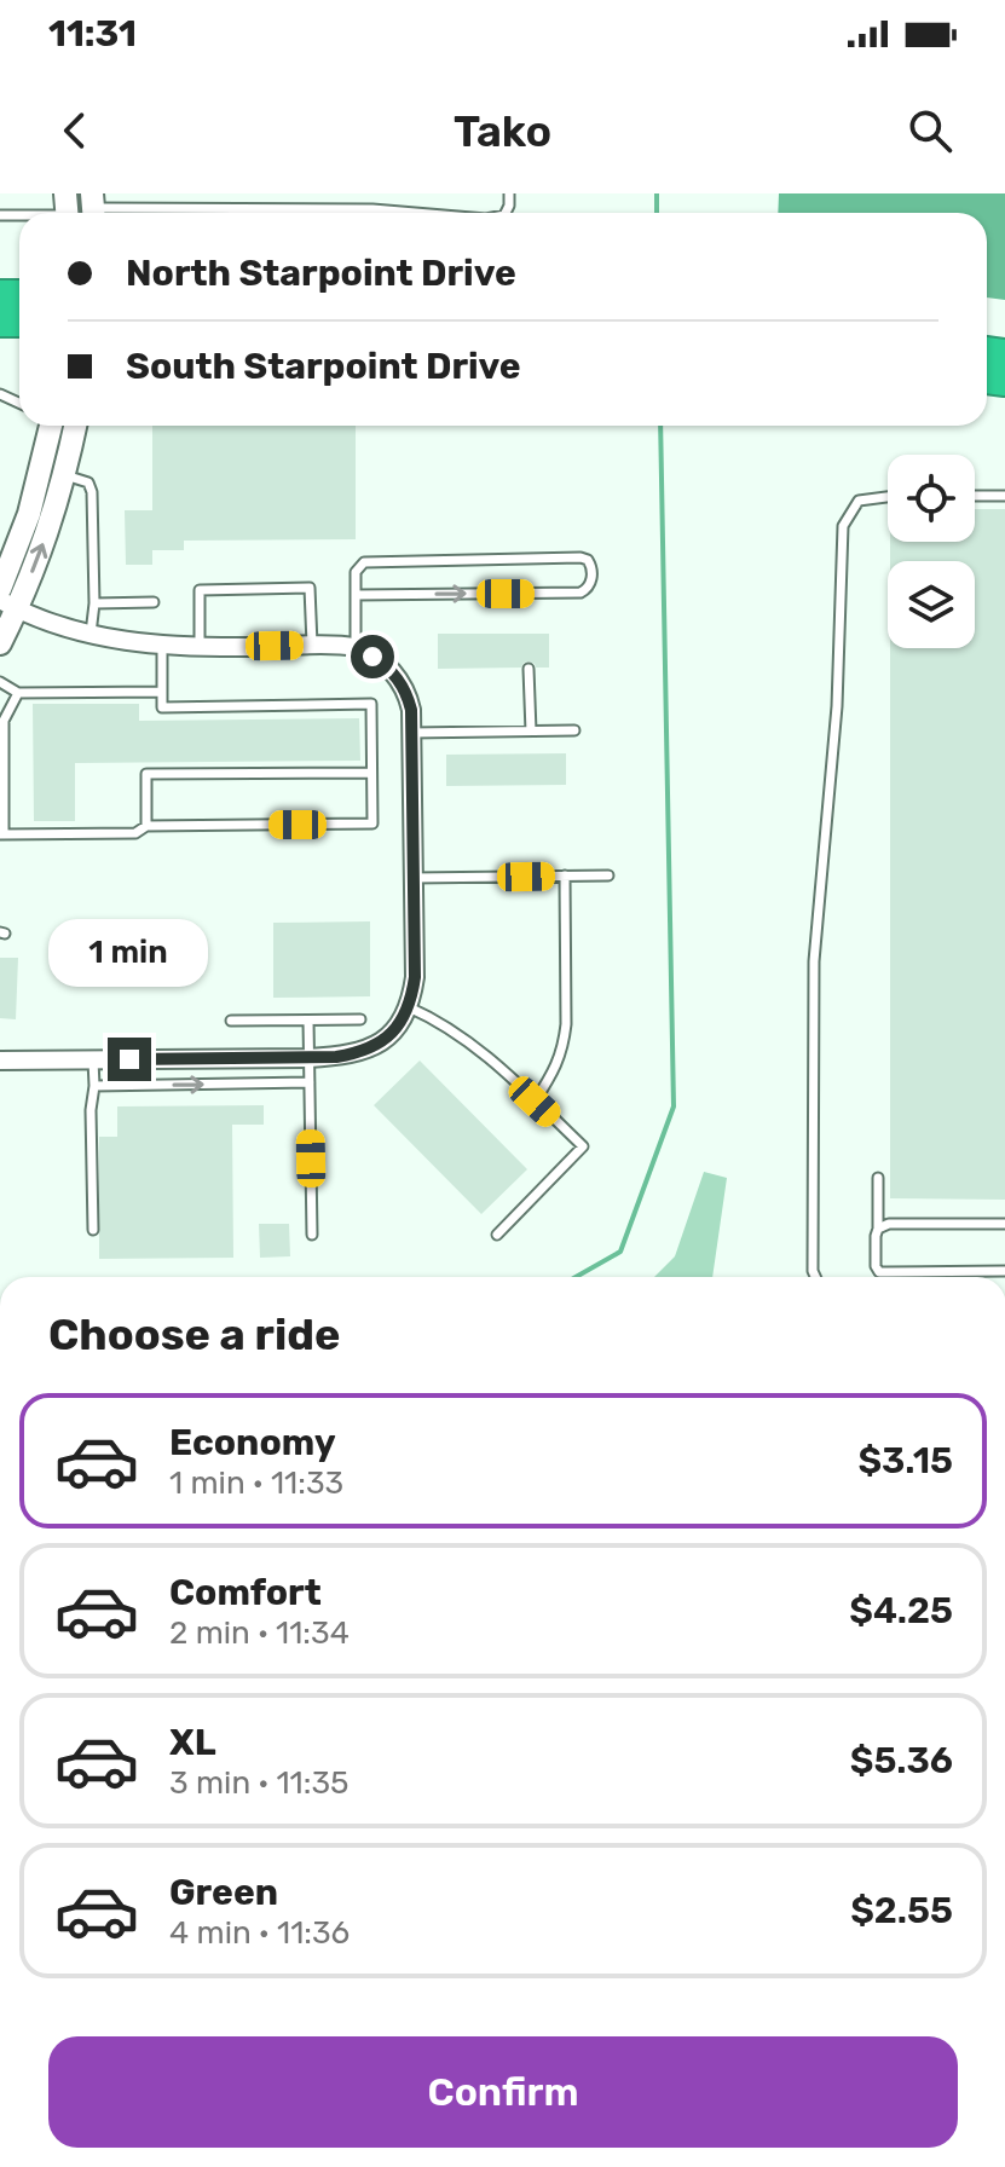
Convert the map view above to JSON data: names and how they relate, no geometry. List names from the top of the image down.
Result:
{
  "page": {
    "status": "11:31",
    "header": "Tako",
    "banner": ["North Starpoint Drive", "South Starpoint Drive"],
    "bubble": "1 min",
    "heading": "Choose a ride",
    "list": [
      {
        "name": "Economy",
        "note": "1 min · 11:33",
        "value": "$3.15"
      },
      {
        "name": "Comfort",
        "note": "2 min · 11:34",
        "value": "$4.25"
      },
      {
        "name": "XL",
        "note": "3 min · 11:35",
        "value": "$5.36"
      },
      {
        "name": "Green",
        "note": "4 min · 11:36",
        "value": "$2.55"
      }
    ],
    "buttons": "Confirm"
  }
}
